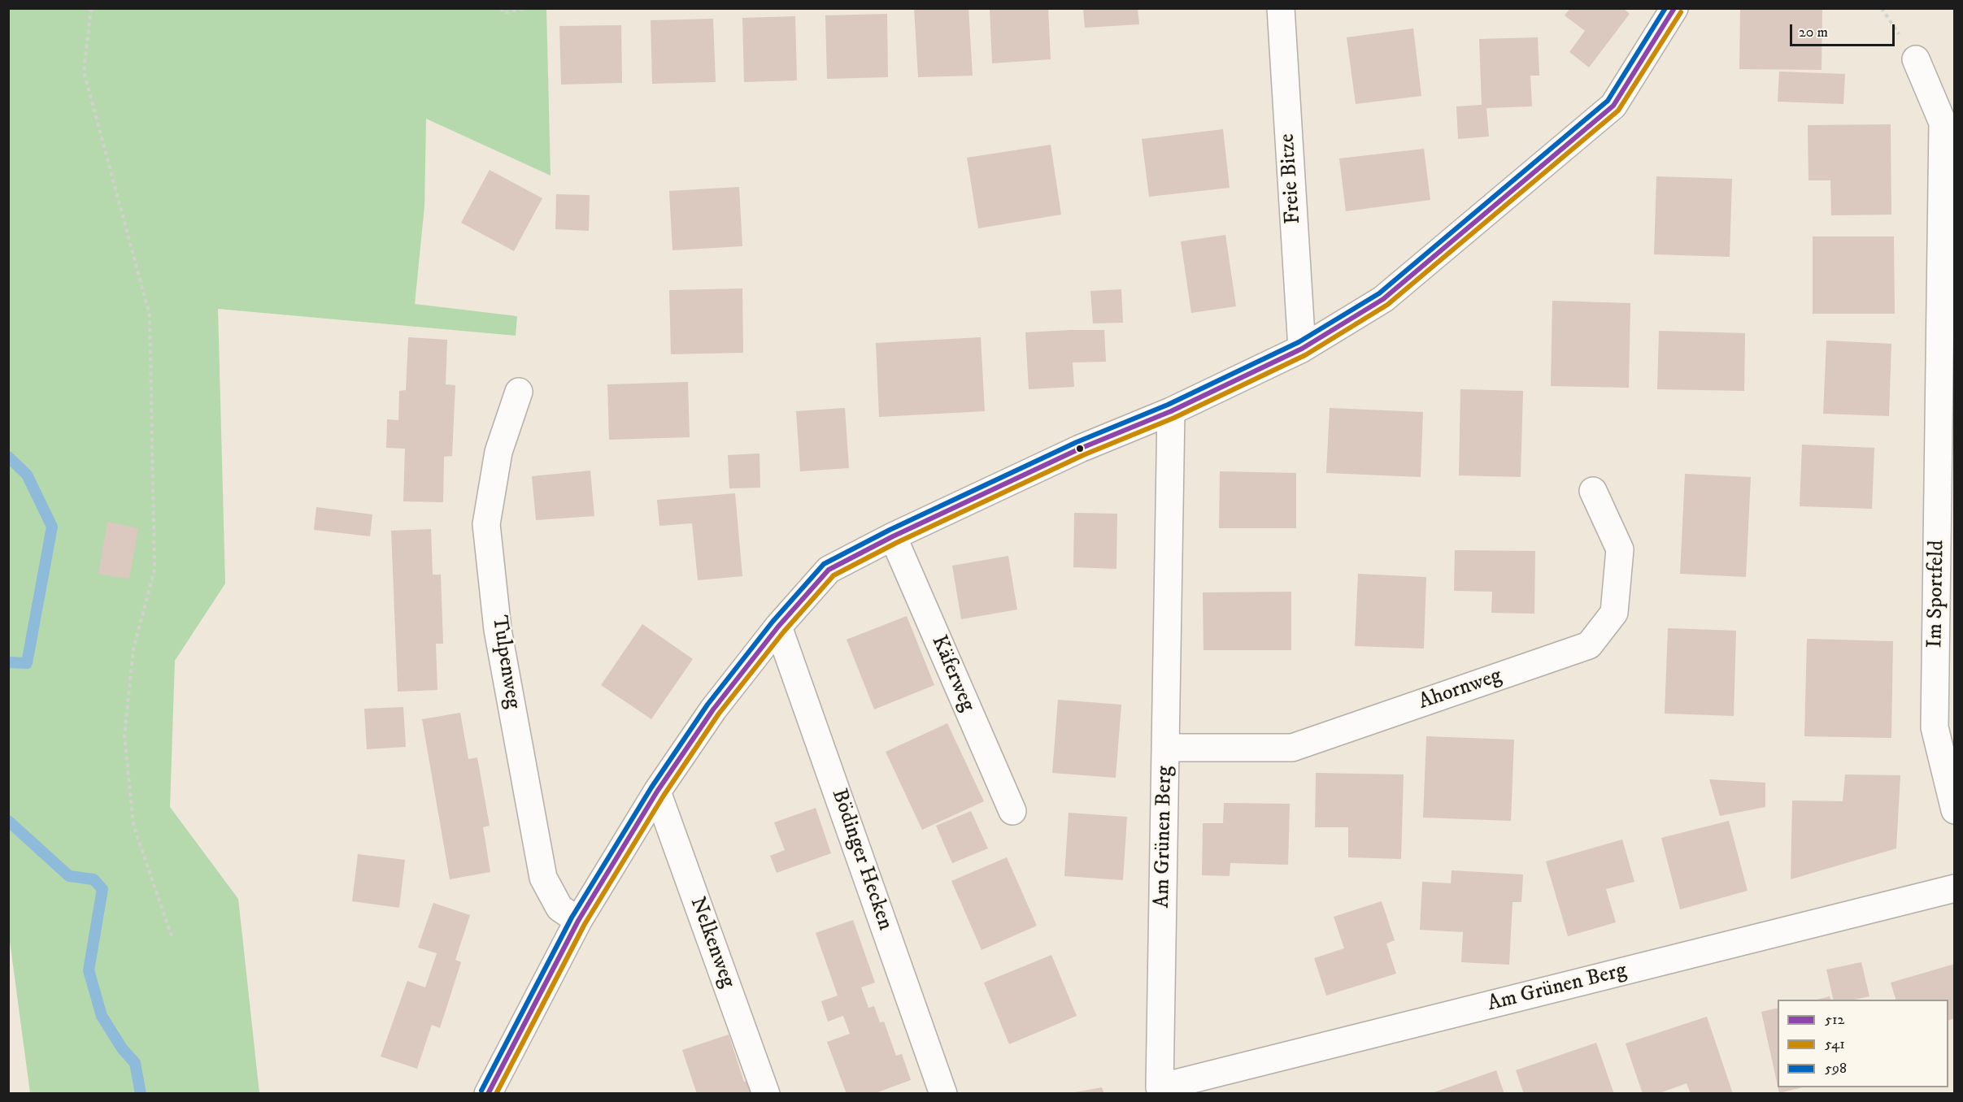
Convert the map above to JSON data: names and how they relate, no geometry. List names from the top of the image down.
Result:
{
  "streets": {
    "street": [
      "Freie Bitze",
      "Im Sportfeld",
      "Tulpenweg",
      "Käferweg",
      "Ahornweg",
      "Am Grünen Berg",
      "Bödinger Hecken",
      "Nelkenweg"
    ]
  },
  "crossings": [
    ["Ahornweg", "Am Grünen Berg"]
  ],
  "lines": ["transit line 512", "transit line 598", "transit line 541"],
  "legend": ["512", "541", "598"],
  "scale_bar": "20 m"
}
